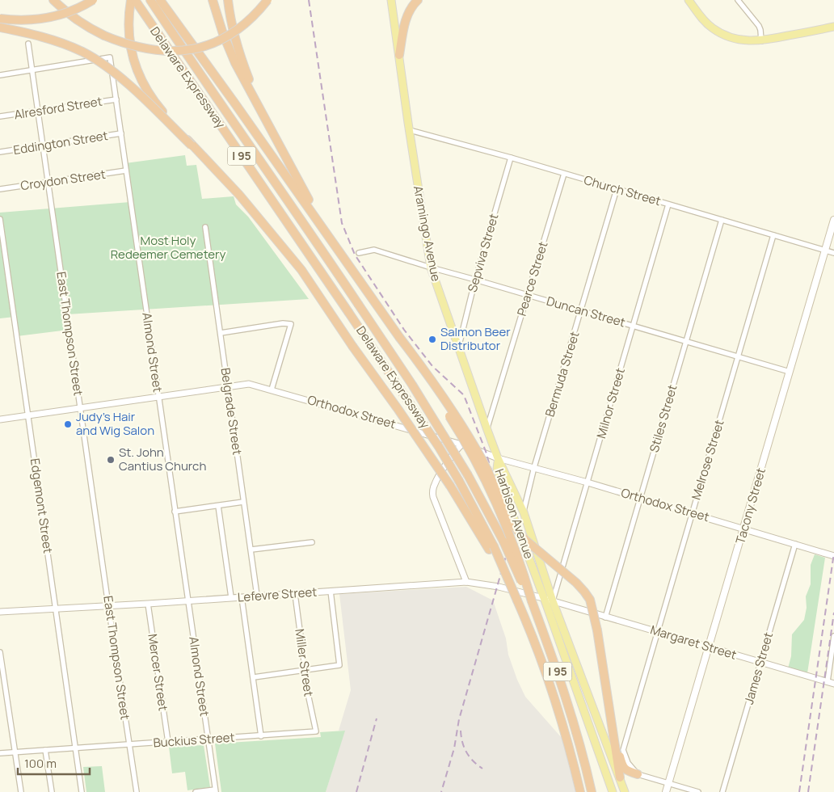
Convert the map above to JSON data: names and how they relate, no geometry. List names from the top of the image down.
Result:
{
  "streets": {
    "highway": ["Delaware Expressway", "I 95"],
    "main road": ["Aramingo Avenue", "Tacony Street", "Harbison Avenue"],
    "street": [
      "Alresford Street",
      "Eddington Street",
      "Croydon Street",
      "Church Street",
      "Sepviva Street",
      "Pearce Street",
      "Duncan Street",
      "East Thompson Street",
      "Almond Street",
      "Bermuda Street",
      "Milnor Street",
      "Belgrade Street",
      "Orthodox Street",
      "Stiles Street",
      "Melrose Street",
      "Edgemont Street",
      "Lefevre Street",
      "Margaret Street",
      "Miller Street",
      "James Street",
      "Mercer Street",
      "Buckius Street"
    ]
  },
  "crossings": [
    ["Delaware Expressway", "I 95"],
    ["Alresford Street", "East Thompson Street"],
    ["Alresford Street", "Almond Street"],
    ["Eddington Street", "East Thompson Street"],
    ["Eddington Street", "Almond Street"],
    ["Croydon Street", "East Thompson Street"],
    ["Croydon Street", "Almond Street"],
    ["Church Street", "Aramingo Avenue"],
    ["Church Street", "Sepviva Street"],
    ["Church Street", "Pearce Street"],
    ["Church Street", "Bermuda Street"],
    ["Church Street", "Milnor Street"],
    ["Church Street", "Stiles Street"],
    ["Church Street", "Melrose Street"],
    ["Church Street", "Tacony Street"],
    ["Aramingo Avenue", "Sepviva Street"],
    ["Aramingo Avenue", "Pearce Street"],
    ["Aramingo Avenue", "Duncan Street"],
    ["Aramingo Avenue", "Orthodox Street"],
    ["Aramingo Avenue", "Harbison Avenue"],
    ["Sepviva Street", "Duncan Street"],
    ["Pearce Street", "Duncan Street"],
    ["Duncan Street", "Bermuda Street"],
    ["Duncan Street", "Milnor Street"],
    ["Duncan Street", "Stiles Street"],
    ["Duncan Street", "Melrose Street"],
    ["Duncan Street", "Tacony Street"],
    ["East Thompson Street", "Almond Street"],
    ["East Thompson Street", "Orthodox Street"],
    ["East Thompson Street", "Lefevre Street"],
    ["East Thompson Street", "Buckius Street"],
    ["Almond Street", "Orthodox Street"],
    ["Almond Street", "Lefevre Street"],
    ["Almond Street", "Buckius Street"],
    ["Bermuda Street", "Orthodox Street"],
    ["Bermuda Street", "Harbison Avenue"],
    ["Milnor Street", "Orthodox Street"],
    ["Milnor Street", "Harbison Avenue"],
    ["Milnor Street", "Lefevre Street"],
    ["Milnor Street", "Margaret Street"],
    ["Belgrade Street", "Orthodox Street"],
    ["Belgrade Street", "Lefevre Street"],
    ["Orthodox Street", "Stiles Street"],
    ["Orthodox Street", "Melrose Street"],
    ["Orthodox Street", "Edgemont Street"],
    ["Orthodox Street", "Tacony Street"],
    ["Orthodox Street", "Harbison Avenue"],
    ["Orthodox Street", "James Street"],
    ["Stiles Street", "Margaret Street"],
    ["Melrose Street", "Margaret Street"],
    ["Edgemont Street", "Lefevre Street"],
    ["Edgemont Street", "Buckius Street"],
    ["Tacony Street", "Margaret Street"],
    ["Harbison Avenue", "Lefevre Street"],
    ["Harbison Avenue", "Margaret Street"],
    ["Lefevre Street", "Margaret Street"],
    ["Lefevre Street", "Miller Street"],
    ["Lefevre Street", "Mercer Street"],
    ["Margaret Street", "James Street"],
    ["Miller Street", "Buckius Street"],
    ["Mercer Street", "Buckius Street"]
  ],
  "parks": ["Most Holy Redeemer Cemetery"],
  "places": ["Salmon Beer Distributor", "Judy's Hair and Wig Salon", "St. John Cantius Church"],
  "scale_bar": "100 m"
}
